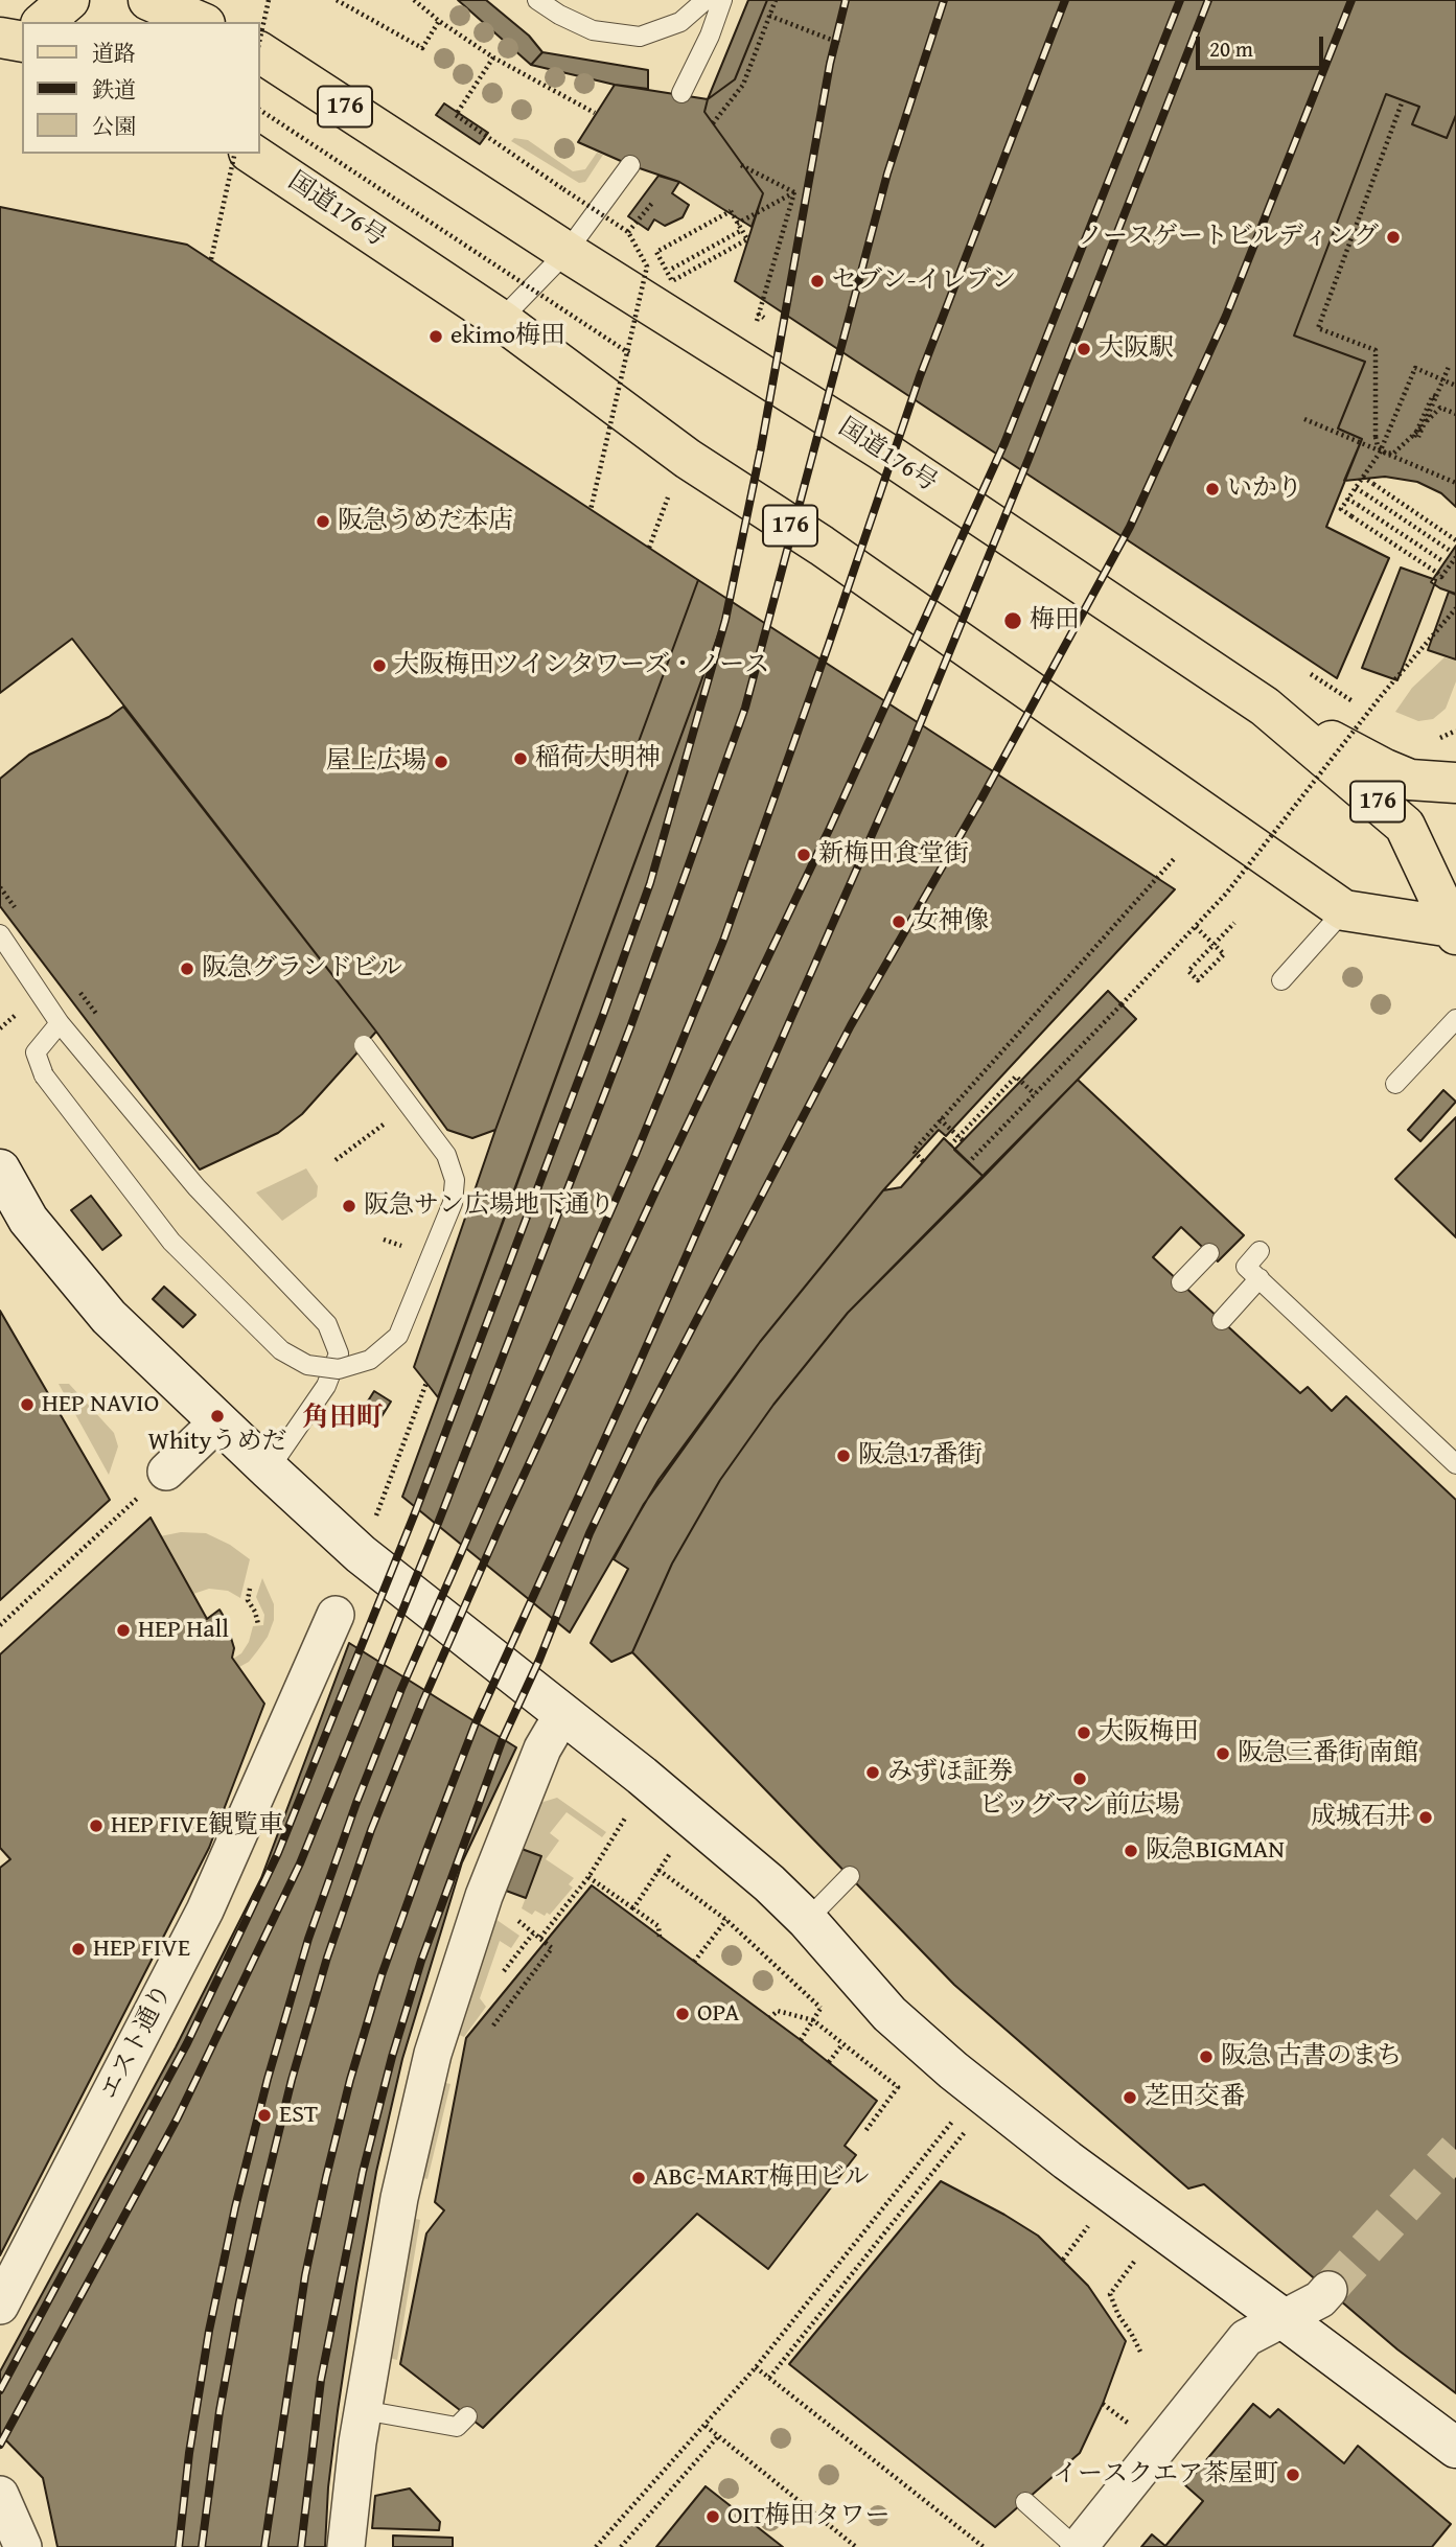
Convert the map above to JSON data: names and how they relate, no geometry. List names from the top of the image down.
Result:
{
  "streets": {
    "main road": ["176", "国道176号"],
    "street": ["エスト通り"]
  },
  "districts": ["角田町"],
  "places": [
    "ノースゲートビルディング",
    "セブン-イレブン",
    "ekimo梅田",
    "大阪駅",
    "いかり",
    "阪急うめだ本店",
    "梅田",
    "大阪梅田ツインタワーズ・ノース",
    "稲荷大明神",
    "屋上広場",
    "新梅田食堂街",
    "女神像",
    "阪急グランドビル",
    "阪急サン広場地下通り",
    "HEP NAVIO",
    "Whityうめだ",
    "阪急17番街",
    "HEP Hall",
    "大阪梅田",
    "阪急三番街 南館",
    "みずほ証券",
    "ビッグマン前広場",
    "成城石井",
    "HEP FIVE観覧車",
    "阪急BIGMAN",
    "HEP FIVE",
    "OPA",
    "阪急 古書のまち",
    "芝田交番",
    "EST",
    "ABC-MART梅田ビル",
    "イースクエア茶屋町",
    "OIT梅田タワー"
  ],
  "legend": ["道路", "鉄道", "公園"],
  "scale_bar": "20 m"
}
